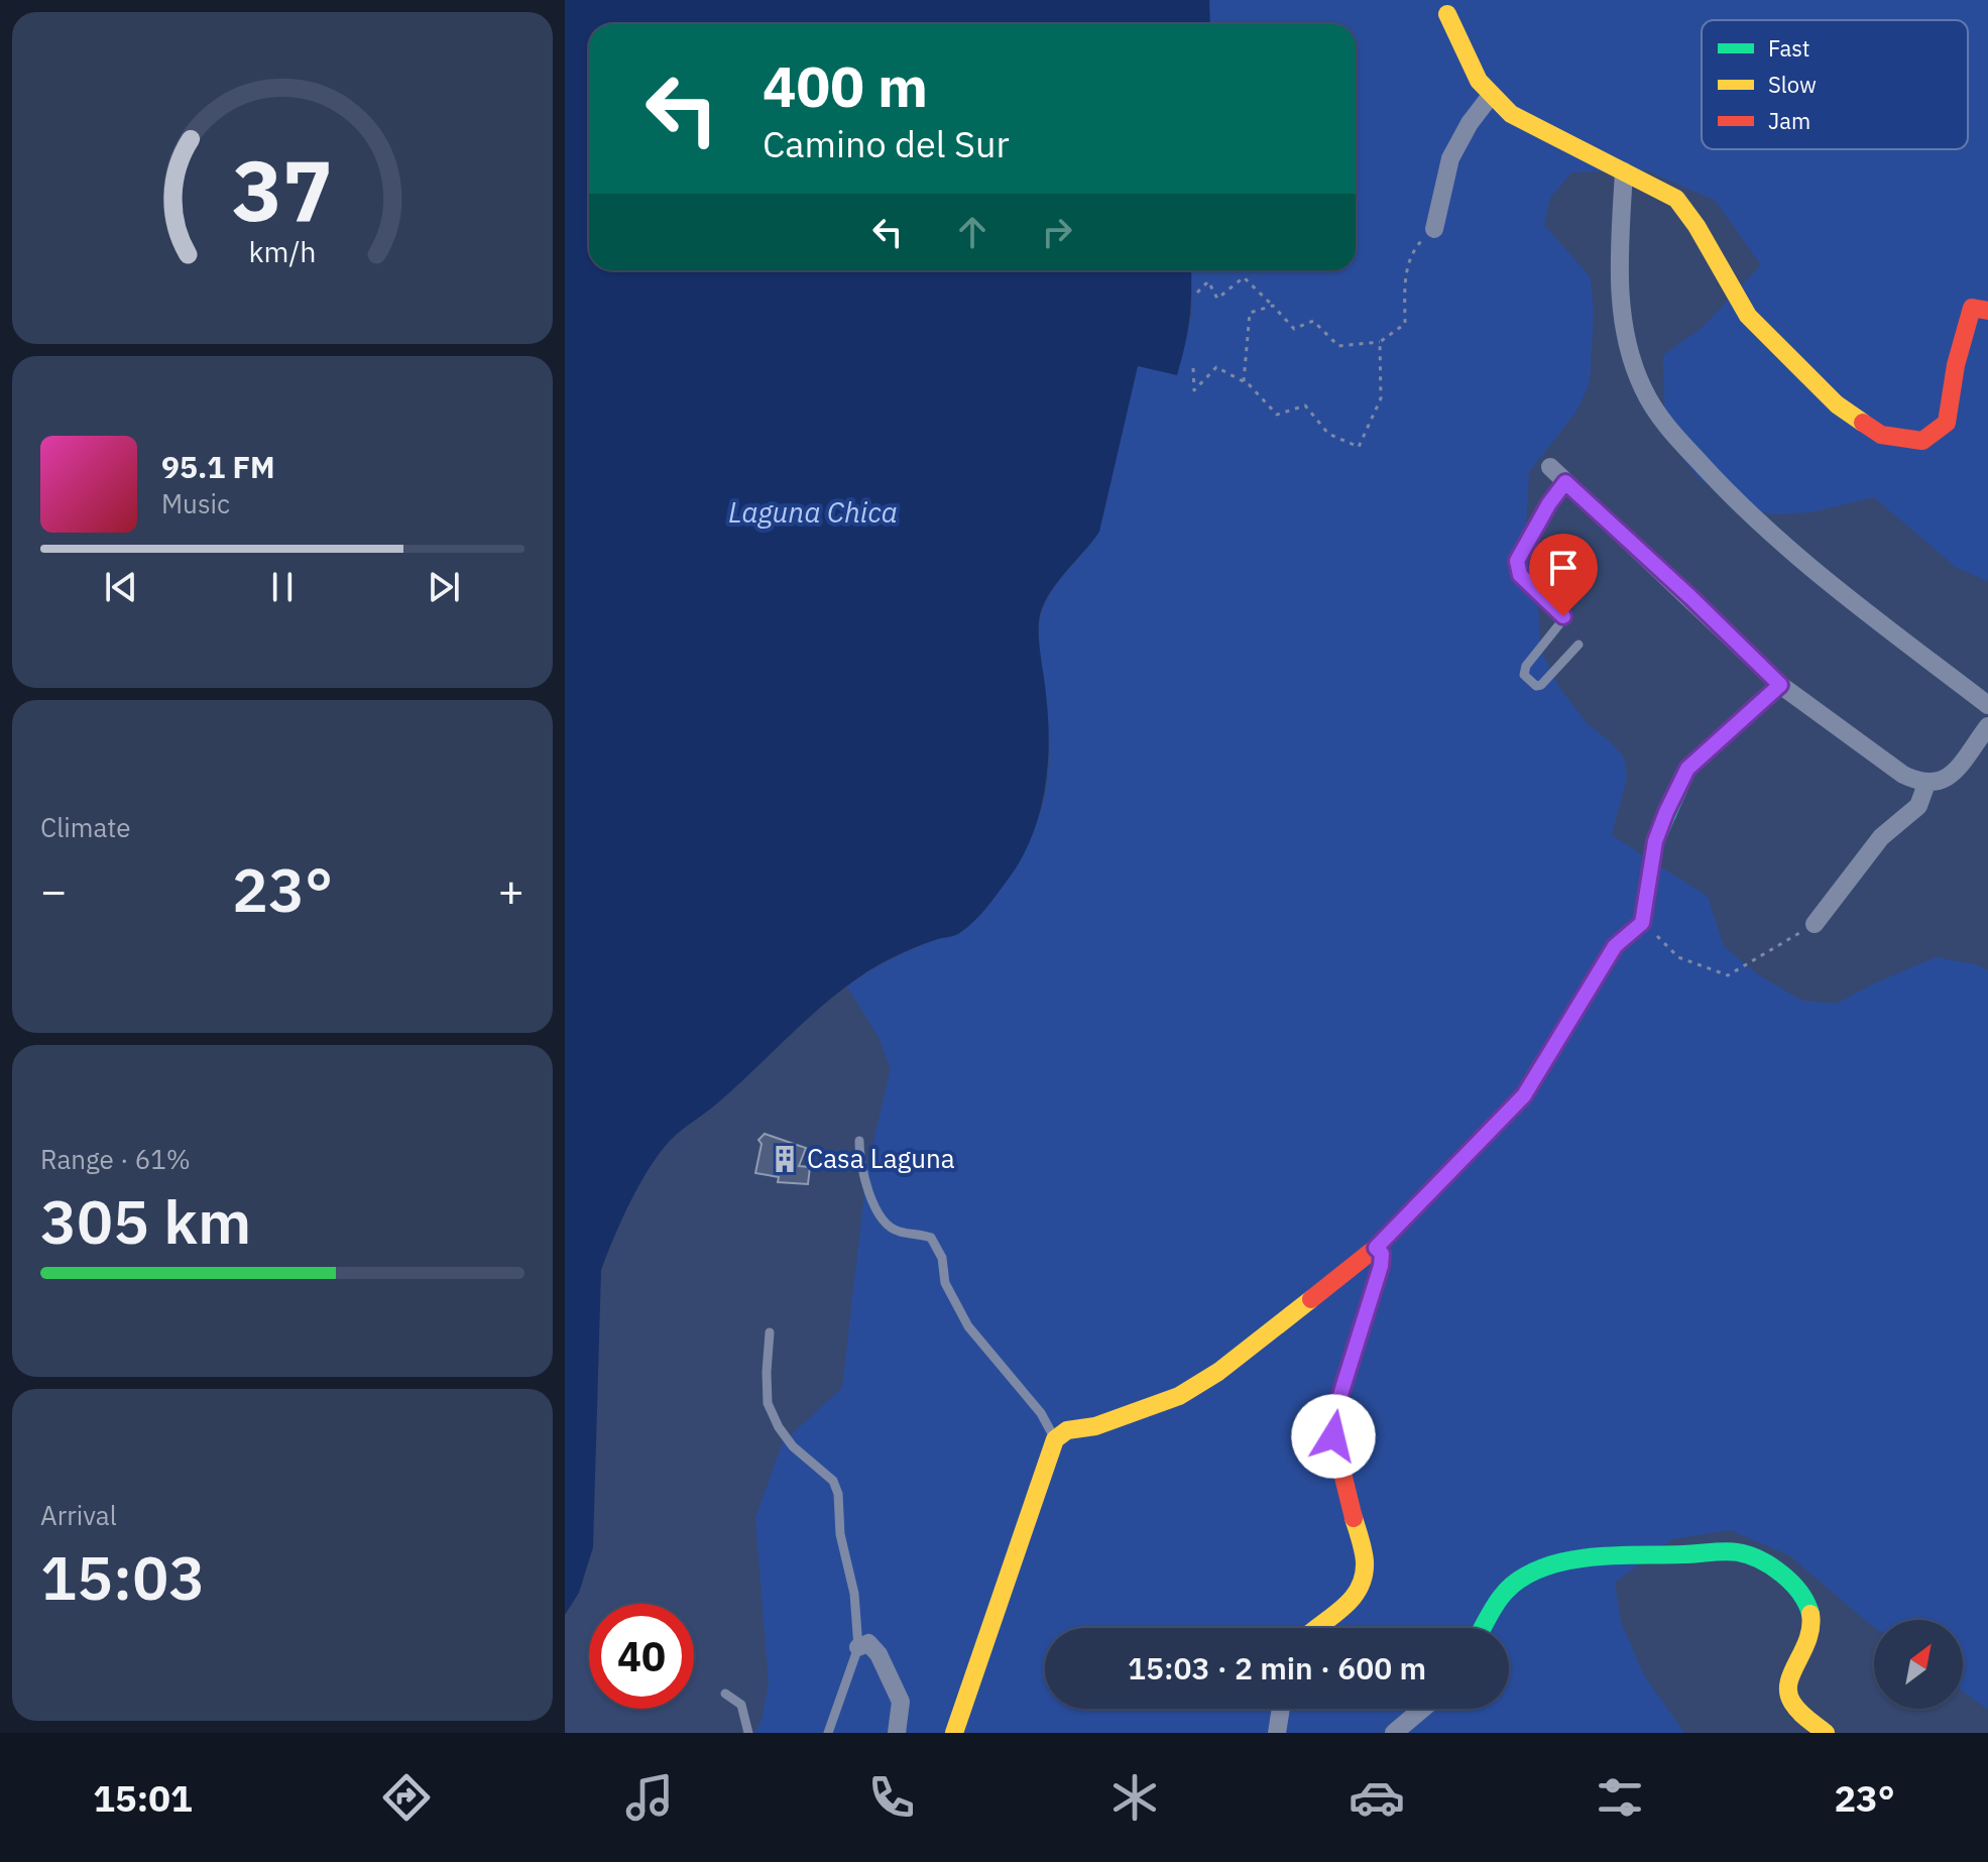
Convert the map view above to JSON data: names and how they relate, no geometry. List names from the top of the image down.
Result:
{
  "water": ["Laguna Chica"],
  "places": {
    "building": ["Casa Laguna"]
  },
  "legend": ["Fast", "Slow", "Jam"],
  "north": "top right",
  "page": {
    "turn": ["400 m", "Camino del Sur"],
    "song": ["95.1 FM", "Music"],
    "tile": [
      "Climate",
      ["Range · 61%", "305 km"],
      ["Arrival", "15:03"]
    ],
    "heat": ["−", "23°", "+"],
    "limit": "40",
    "trip": "15:03 · 2 min · 600 m",
    "tabs": ["15:01", "23°"],
    "gauge": ["37", "km/h"]
  }
}
